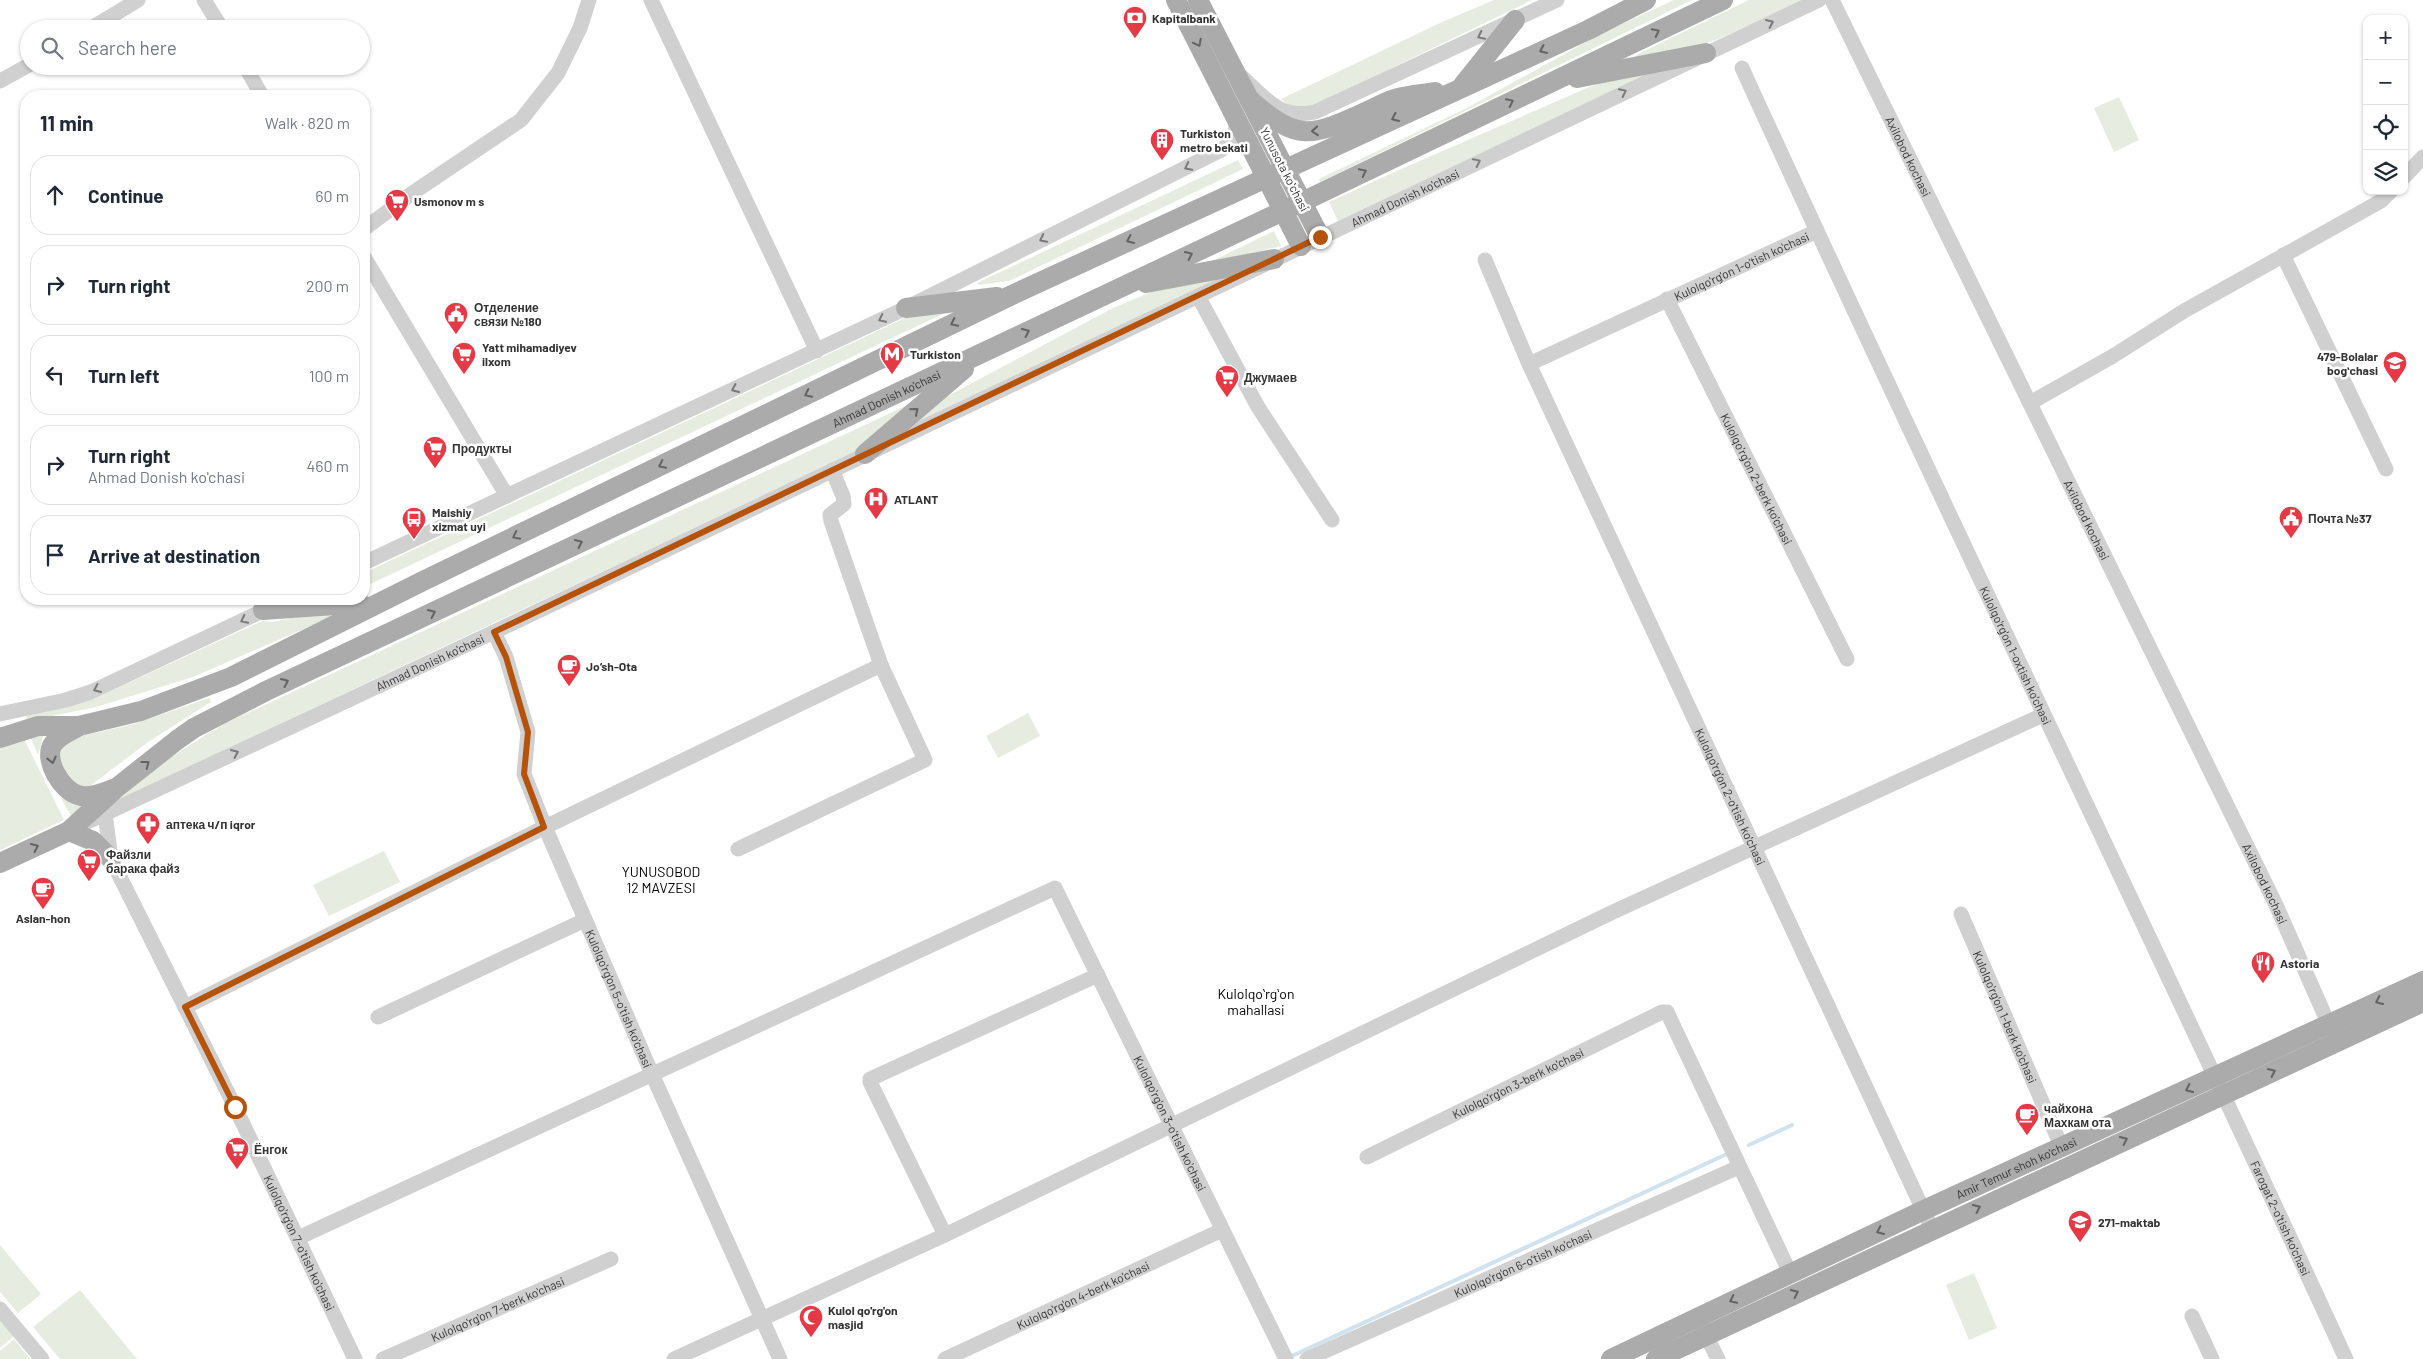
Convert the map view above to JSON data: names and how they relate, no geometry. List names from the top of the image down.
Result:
{
  "streets": {
    "main road": ["Yunusota koʻchasi", "Ahmad Donish ko'chasi", "Amir Temur shoh ko'chasi"],
    "street": [
      "Axilobod kochasi",
      "Kulolqo'rg'on 1-o'tish ko'chasi",
      "Kulolqo'rg'on 2-berk ko'chasi",
      "Kulolqo'rg'on 1-oxtish ko'chasi",
      "Kulolqo'rg'on 2-o'tish ko'chasi",
      "Kulolqo'rg'on 5-o'tish ko'chasi",
      "Kulolqo'rg'on 1-berk ko'chasi",
      "Kulolqo'rg'on 3-berk ko'chasi",
      "Kulolqo'rg'on 3-o'tish ko'chasi",
      "Farogat 2-o'tish ko'chasi",
      "Kulolqo'rg'on 7-o'tish ko'chasi",
      "Kulolqo'rg'on 6-o'tish ko'chasi",
      "Kulolqo'rg'on 4-berk ko'chasi",
      "Kulolqo'rg'on 7-berk ko'chasi"
    ]
  },
  "crossings": [
    ["Axilobod kochasi", "Amir Temur shoh ko'chasi"],
    ["Yunusota koʻchasi", "Ahmad Donish ko'chasi"],
    ["Ahmad Donish ko'chasi", "Kulolqo'rg'on 5-o'tish ko'chasi"],
    ["Ahmad Donish ko'chasi", "Kulolqo'rg'on 7-o'tish ko'chasi"],
    ["Kulolqo'rg'on 1-o'tish ko'chasi", "Kulolqo'rg'on 2-berk ko'chasi"],
    ["Kulolqo'rg'on 1-o'tish ko'chasi", "Kulolqo'rg'on 1-oxtish ko'chasi"],
    ["Kulolqo'rg'on 1-o'tish ko'chasi", "Kulolqo'rg'on 2-o'tish ko'chasi"],
    ["Kulolqo'rg'on 1-oxtish ko'chasi", "Amir Temur shoh ko'chasi"],
    ["Kulolqo'rg'on 1-oxtish ko'chasi", "Farogat 2-o'tish ko'chasi"],
    ["Kulolqo'rg'on 2-o'tish ko'chasi", "Amir Temur shoh ko'chasi"],
    ["Kulolqo'rg'on 5-o'tish ko'chasi", "Kulolqo'rg'on 3-o'tish ko'chasi"],
    ["Kulolqo'rg'on 1-berk ko'chasi", "Amir Temur shoh ko'chasi"],
    ["Kulolqo'rg'on 3-berk ko'chasi", "Kulolqo'rg'on 6-o'tish ko'chasi"],
    ["Kulolqo'rg'on 3-o'tish ko'chasi", "Kulolqo'rg'on 4-berk ko'chasi"],
    ["Amir Temur shoh ko'chasi", "Farogat 2-o'tish ko'chasi"]
  ],
  "districts": ["YUNUSOBOD 12 MAVZESI", "Kulolqoʻrgʻon mahallasi"],
  "places": {
    "bank": ["Kapitalbank"],
    "building": ["Turkiston metro bekati"],
    "supermarket": [
      "Usmonov m s",
      "Yatt mihamadiyev ilxom",
      "Джумаев",
      "Продукты",
      "Файзли барака файз",
      "Ёнгок"
    ],
    "public building": ["Отделение связи №180", "Почта №37"],
    "metro station": ["Turkiston"],
    "school or university": ["479-Bolalar bogʻchasi", "271-maktab"],
    "hospital": ["ATLANT"],
    "bus stop": ["Maishiy xizmat uyi"],
    "cafe": ["Jo‘sh-Ota", "Aslan-hon", "чайхона Махкам ота"],
    "pharmacy": ["аптека ч/п iqror"],
    "restaurant": ["Astoria"],
    "mosque": ["Kulol qo'rg'on masjid"]
  },
  "page": {
    "map_buttons": ["+", "−"],
    "search": "Search here",
    "heading": ["11 min", "Walk · 820 m"],
    "list": [
      ["Continue", "60 m"],
      ["Turn right", "200 m"],
      ["Turn left", "100 m"],
      ["Turn right", "Ahmad Donish ko'chasi", "460 m"],
      "Arrive at destination"
    ]
  }
}
